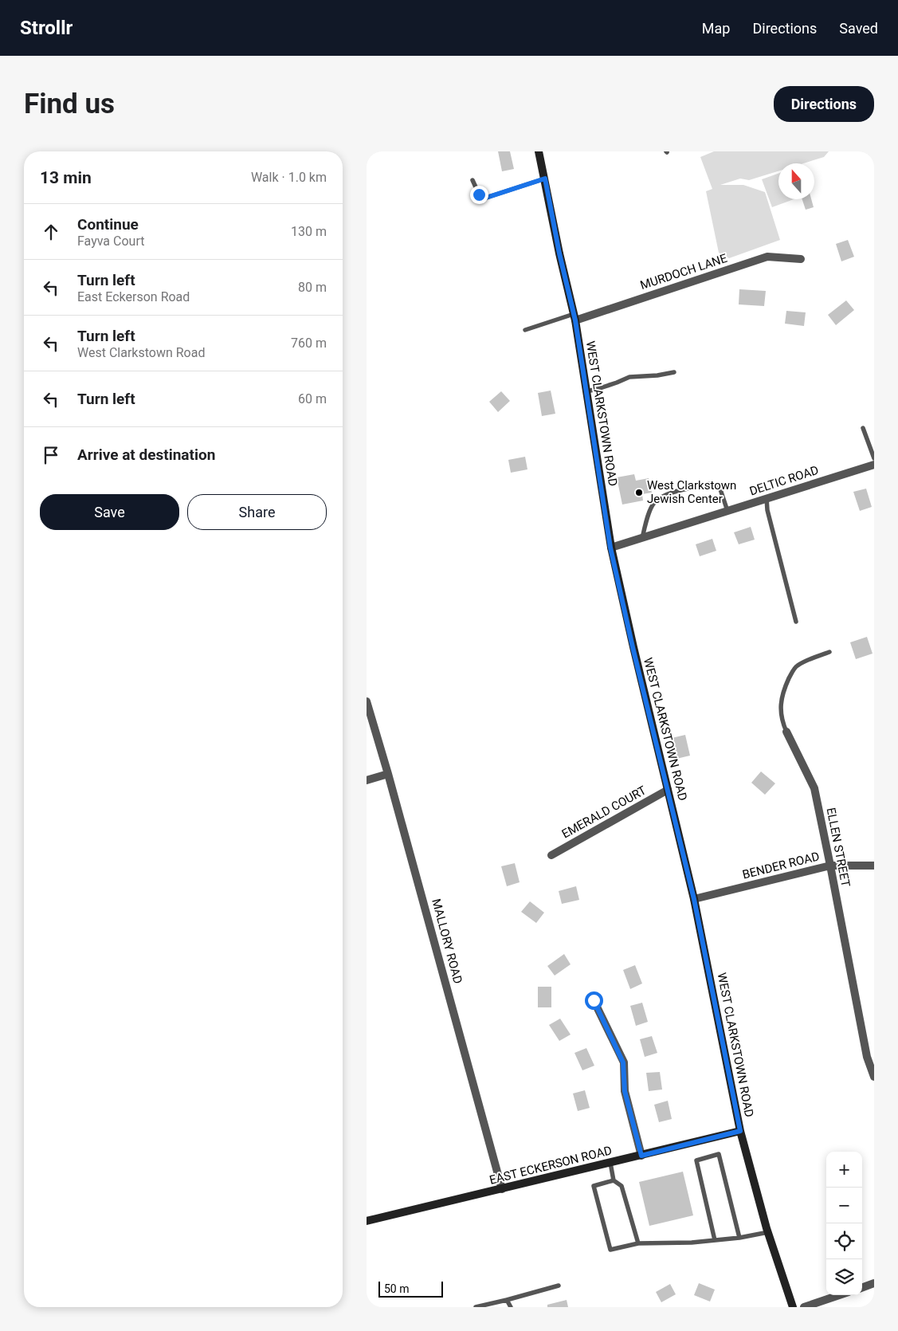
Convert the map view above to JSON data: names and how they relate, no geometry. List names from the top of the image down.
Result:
{
  "streets": {
    "street": [
      "MURDOCH LANE",
      "WEST CLARKSTOWN ROAD",
      "DELTIC ROAD",
      "EMERALD COURT",
      "ELLEN STREET",
      "BENDER ROAD",
      "MALLORY ROAD",
      "EAST ECKERSON ROAD"
    ]
  },
  "crossings": [
    ["MURDOCH LANE", "WEST CLARKSTOWN ROAD"],
    ["WEST CLARKSTOWN ROAD", "DELTIC ROAD"],
    ["WEST CLARKSTOWN ROAD", "EMERALD COURT"],
    ["WEST CLARKSTOWN ROAD", "BENDER ROAD"],
    ["WEST CLARKSTOWN ROAD", "EAST ECKERSON ROAD"],
    ["ELLEN STREET", "BENDER ROAD"],
    ["MALLORY ROAD", "EAST ECKERSON ROAD"]
  ],
  "places": ["West Clarkstown Jewish Center"],
  "scale_bar": "50 m",
  "north": "top",
  "page": {
    "header": "Strollr",
    "nav": ["Map", "Directions", "Saved"],
    "buttons": [
      "Directions",
      ["Save", "Share"]
    ],
    "title": "Find us",
    "heading": ["13 min", "Walk · 1.0 km"],
    "list": [
      ["Continue", "Fayva Court", "130 m"],
      ["Turn left", "East Eckerson Road", "80 m"],
      ["Turn left", "West Clarkstown Road", "760 m"],
      ["Turn left", "60 m"],
      "Arrive at destination"
    ],
    "map_buttons": ["+", "−"],
    "scale": "50 m"
  }
}
